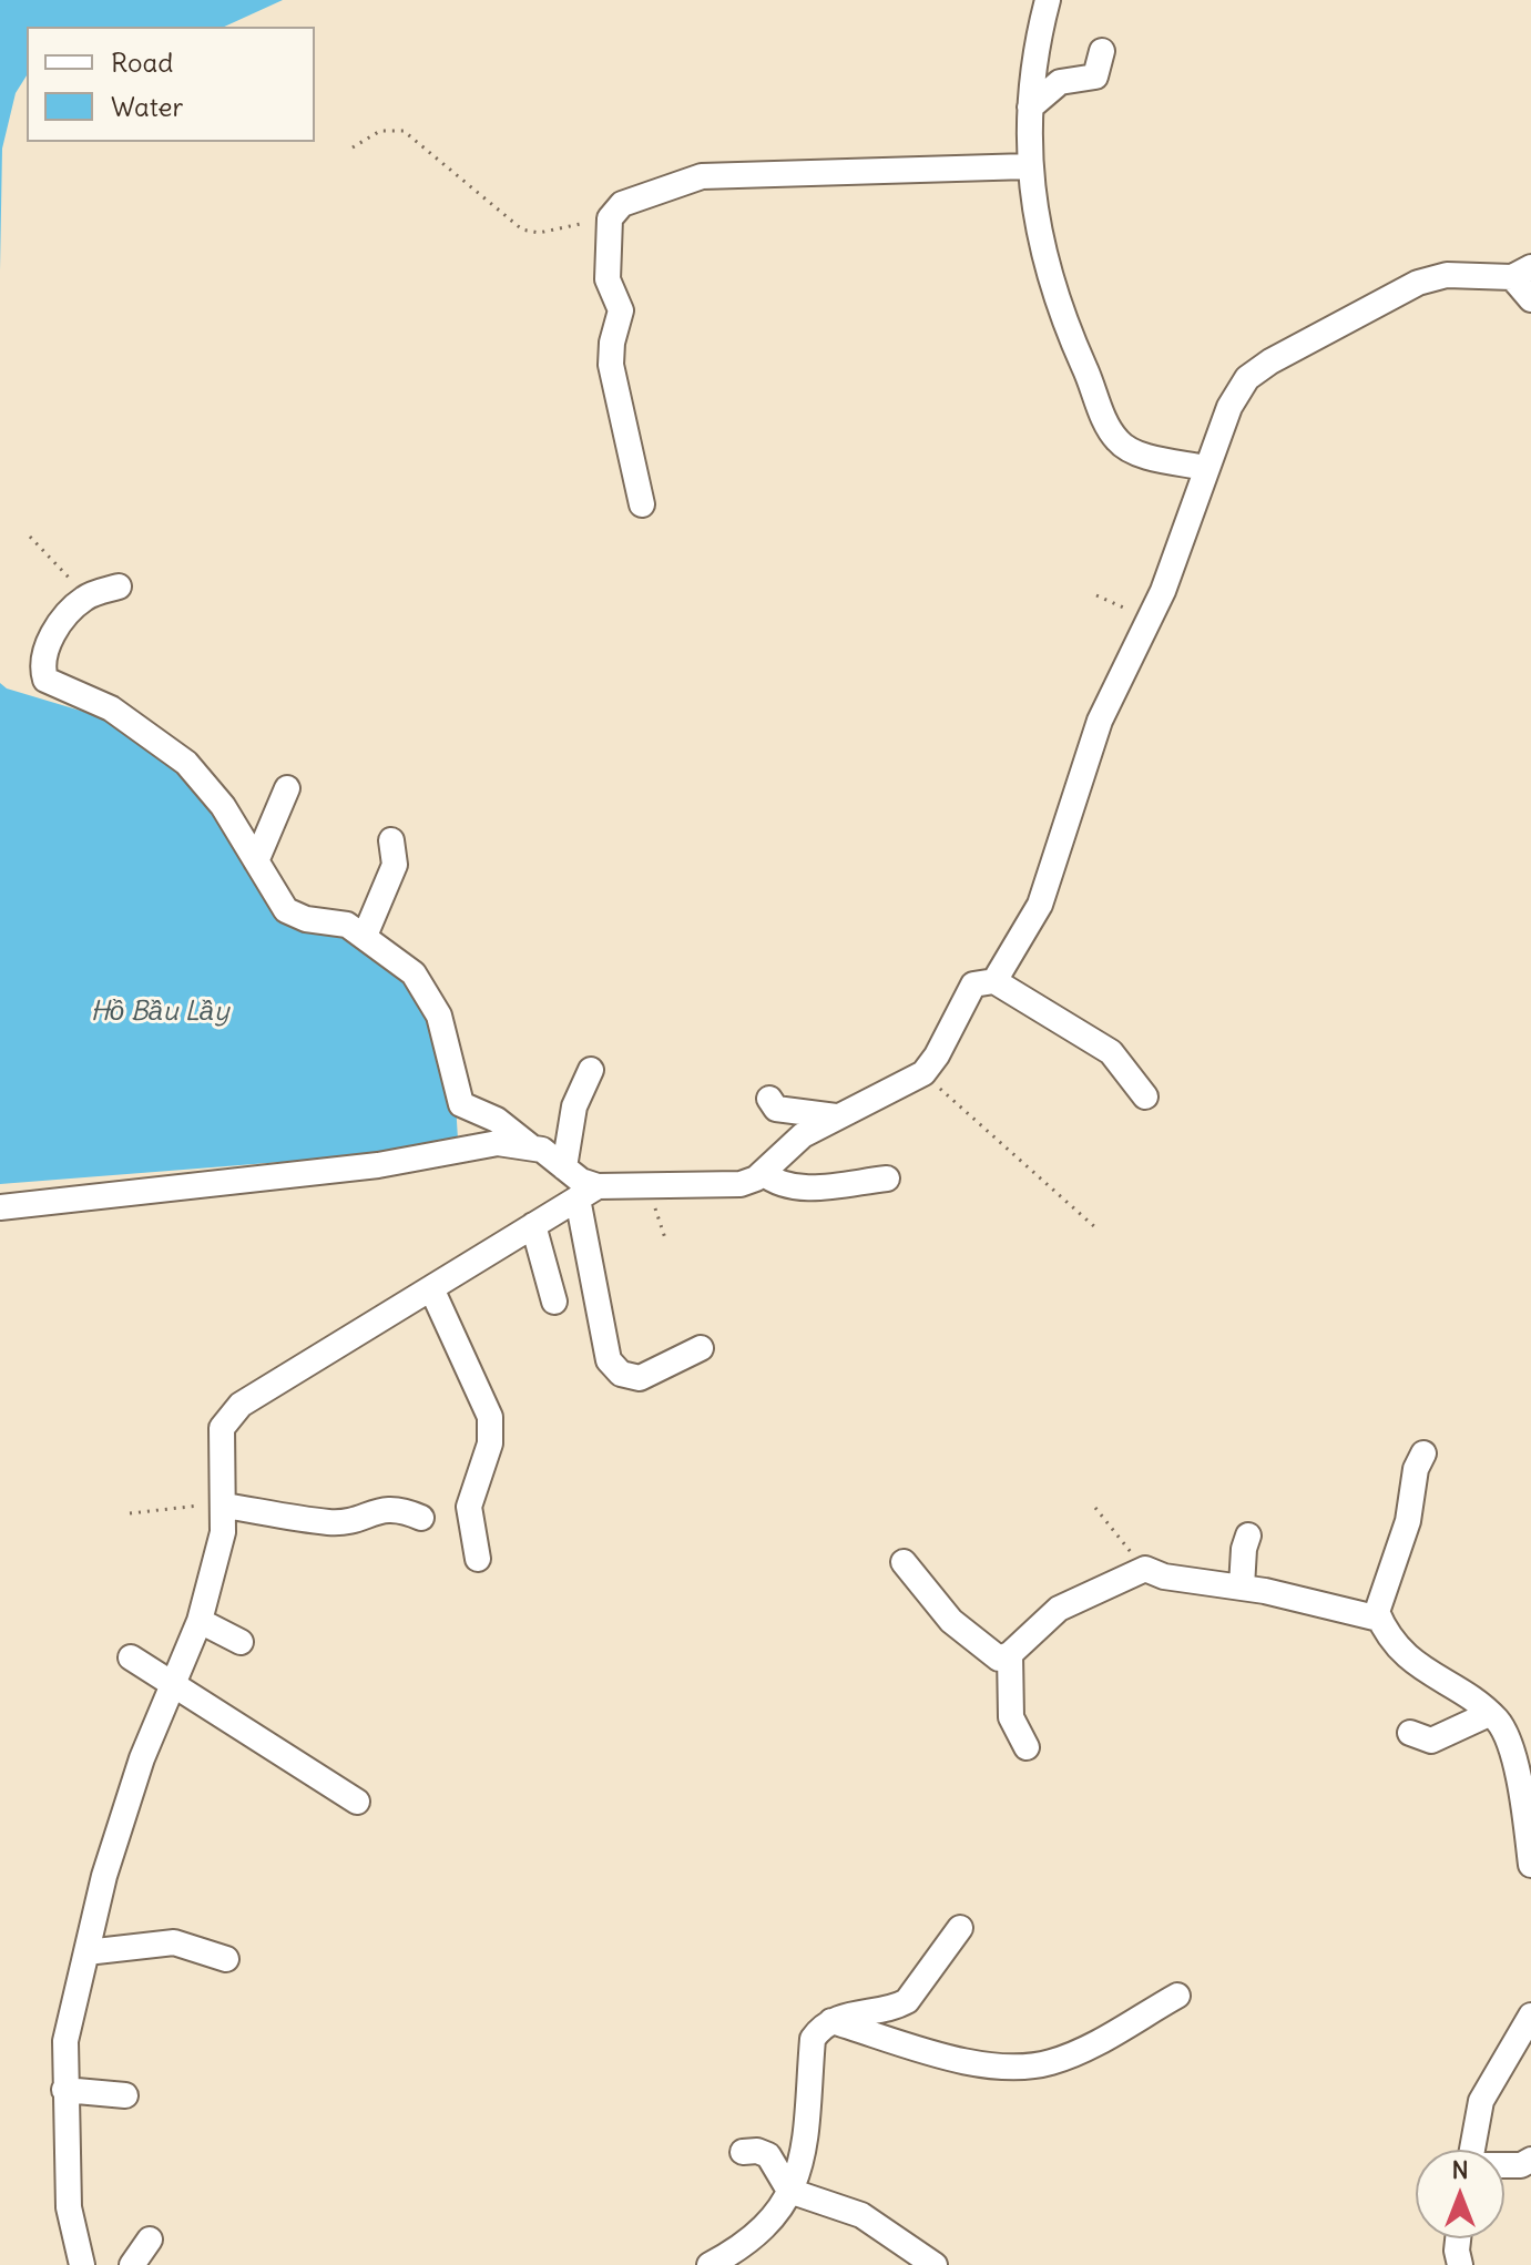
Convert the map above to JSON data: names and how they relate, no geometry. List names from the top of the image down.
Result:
{
  "water": ["Hồ Bầu Lầy"],
  "legend": ["Road", "Water"],
  "north": "top"
}
